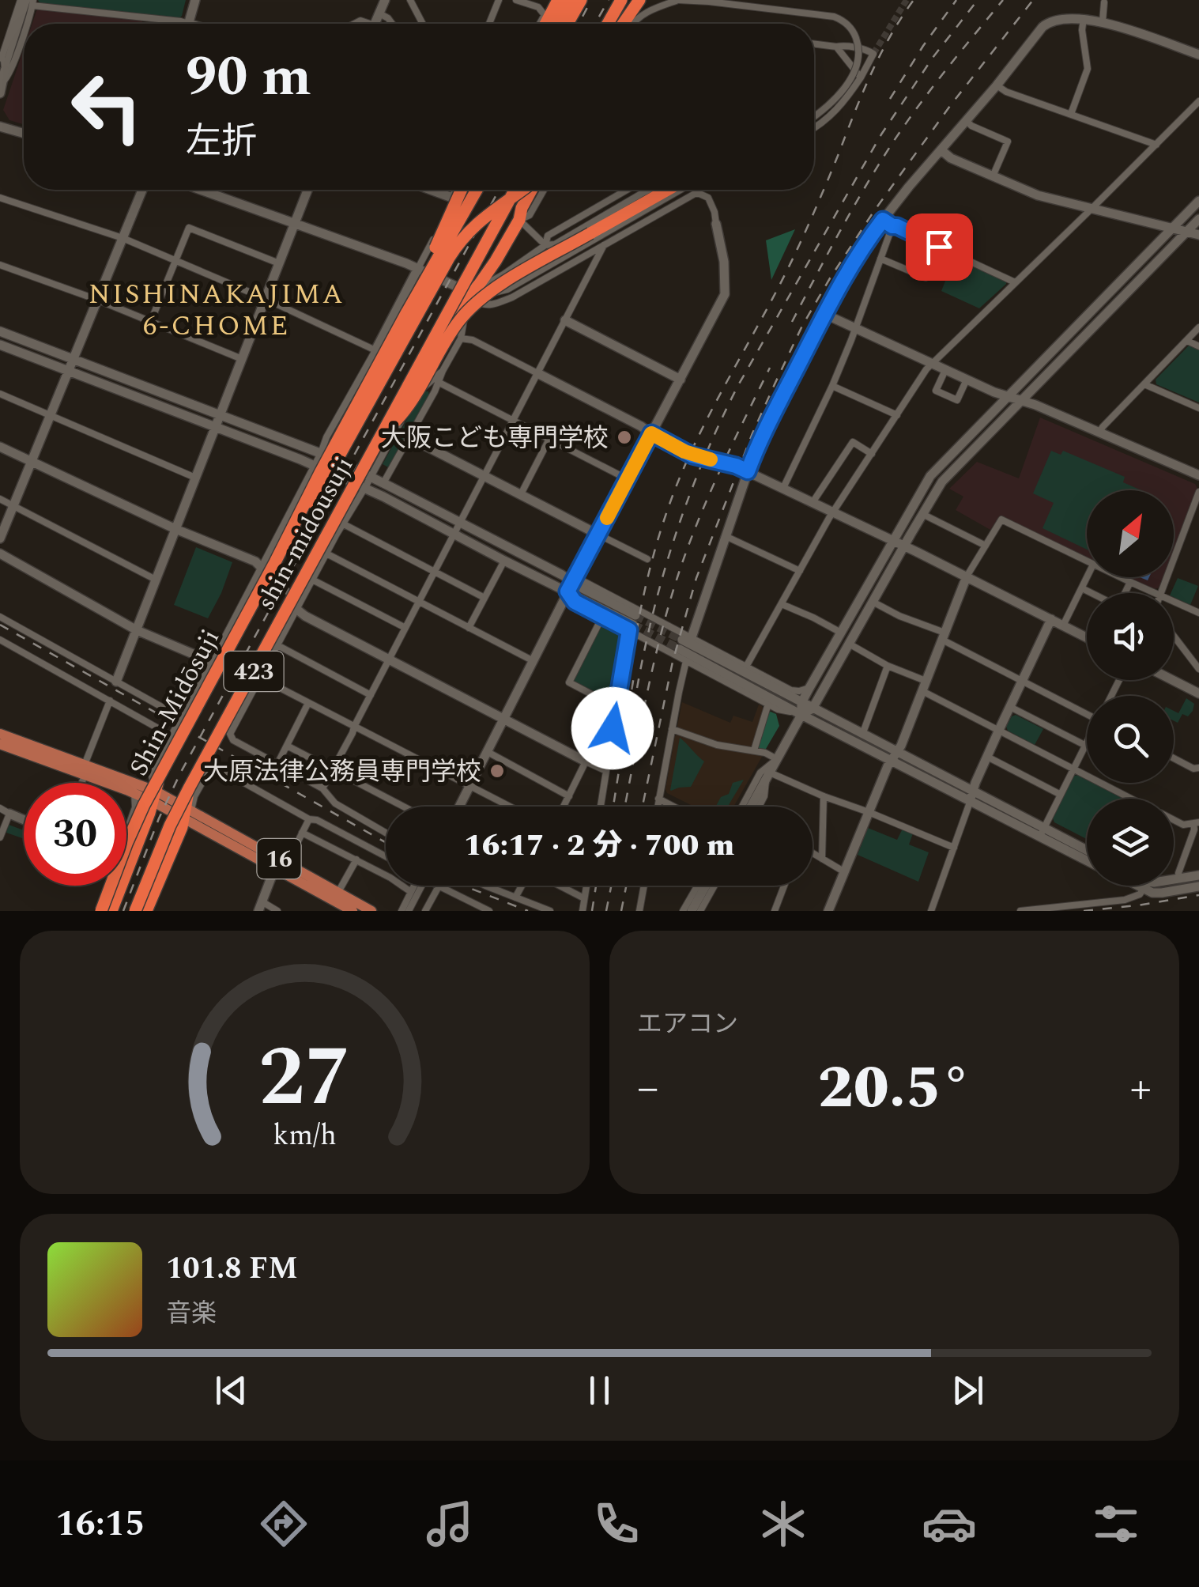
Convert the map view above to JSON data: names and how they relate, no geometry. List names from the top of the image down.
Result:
{
  "streets": {
    "highway": ["shin-midousuji", "423", "Shin-Midōsuji"],
    "main road": ["16"]
  },
  "crossings": [
    ["shin-midousuji", "Shin-Midōsuji"],
    ["423", "16"]
  ],
  "districts": ["NISHINAKAJIMA 6-CHOME"],
  "places": ["大阪こども専門学校", "大原法律公務員専門学校"],
  "north": "top right",
  "page": {
    "turn": ["90 m", "左折"],
    "limit": "30",
    "trip": "16:17 · 2 分 · 700 m",
    "tile": "エアコン",
    "heat": ["−", "20.5°", "+"],
    "song": ["101.8 FM", "音楽"],
    "tabs": "16:15",
    "gauge": ["27", "km/h"]
  }
}
